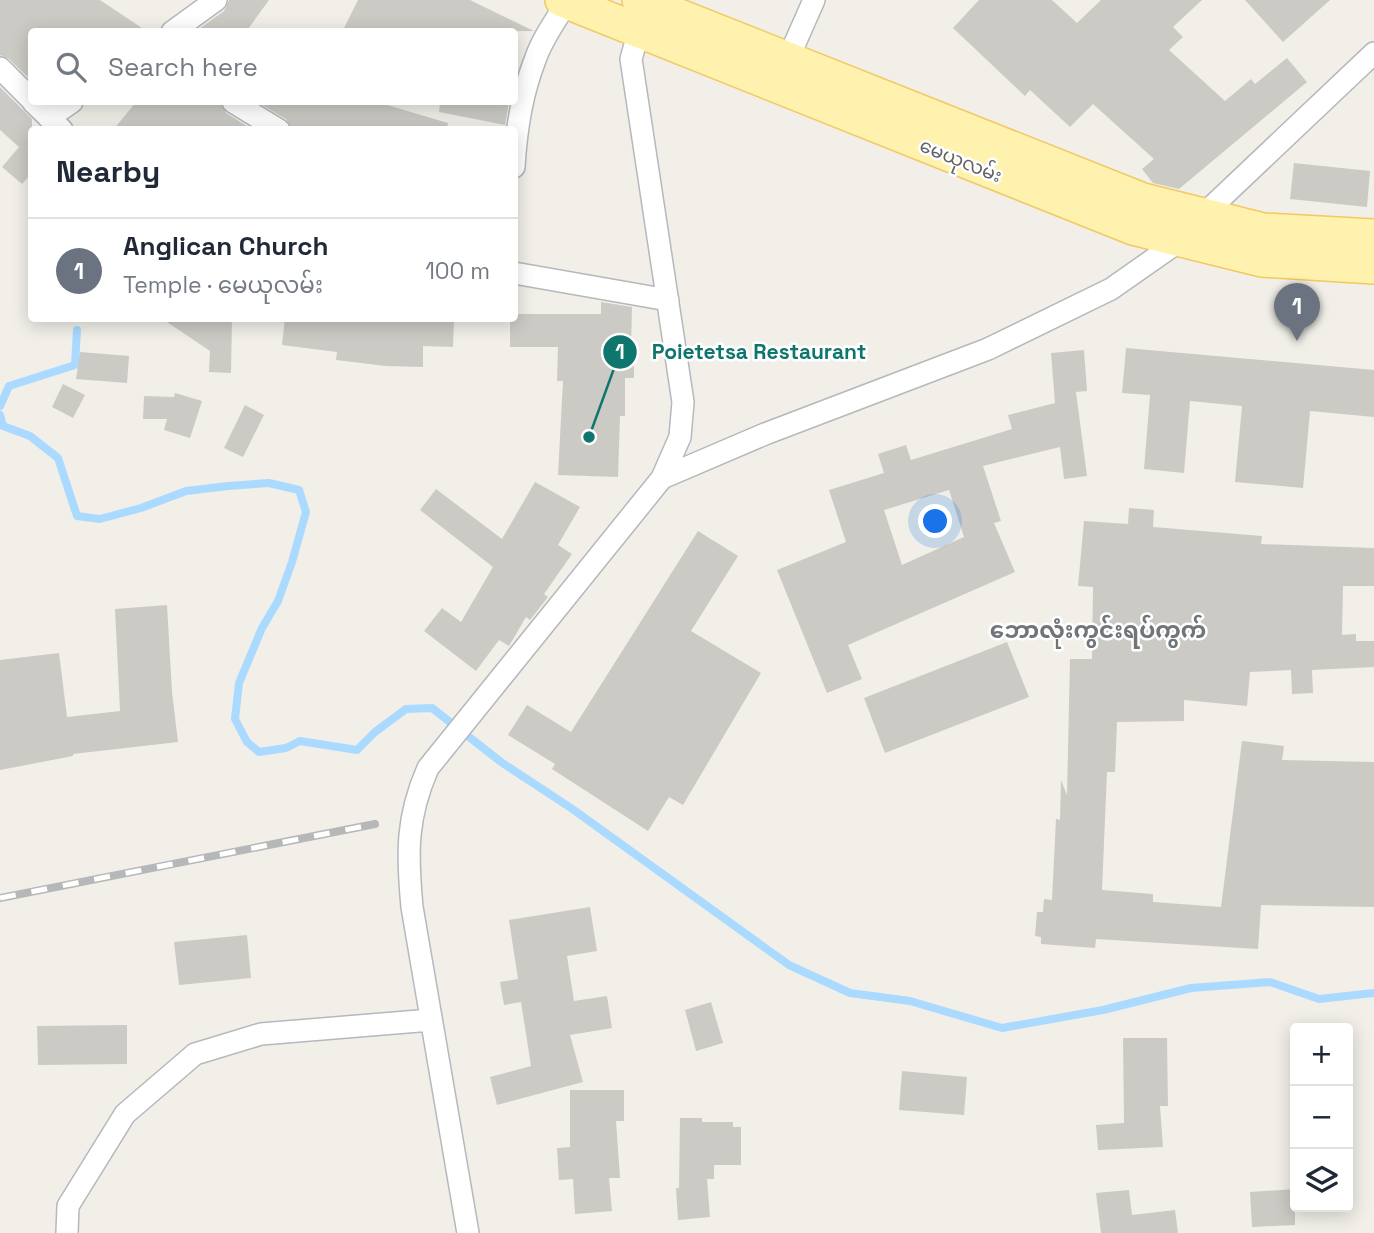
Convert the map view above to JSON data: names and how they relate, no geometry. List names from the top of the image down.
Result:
{
  "streets": {
    "main road": ["မေယုလမ်း"]
  },
  "districts": ["ဘောလုံးကွင်းရပ်ကွက်"],
  "places": ["Poietetsa Restaurant"],
  "page": {
    "search": "Search here",
    "heading": "Nearby",
    "list": [
      {
        "mark": "1",
        "name": "Anglican Church",
        "note": "Temple · မေယုလမ်း",
        "value": "100 m"
      }
    ],
    "pins": "1",
    "map_buttons": ["+", "−"]
  }
}
